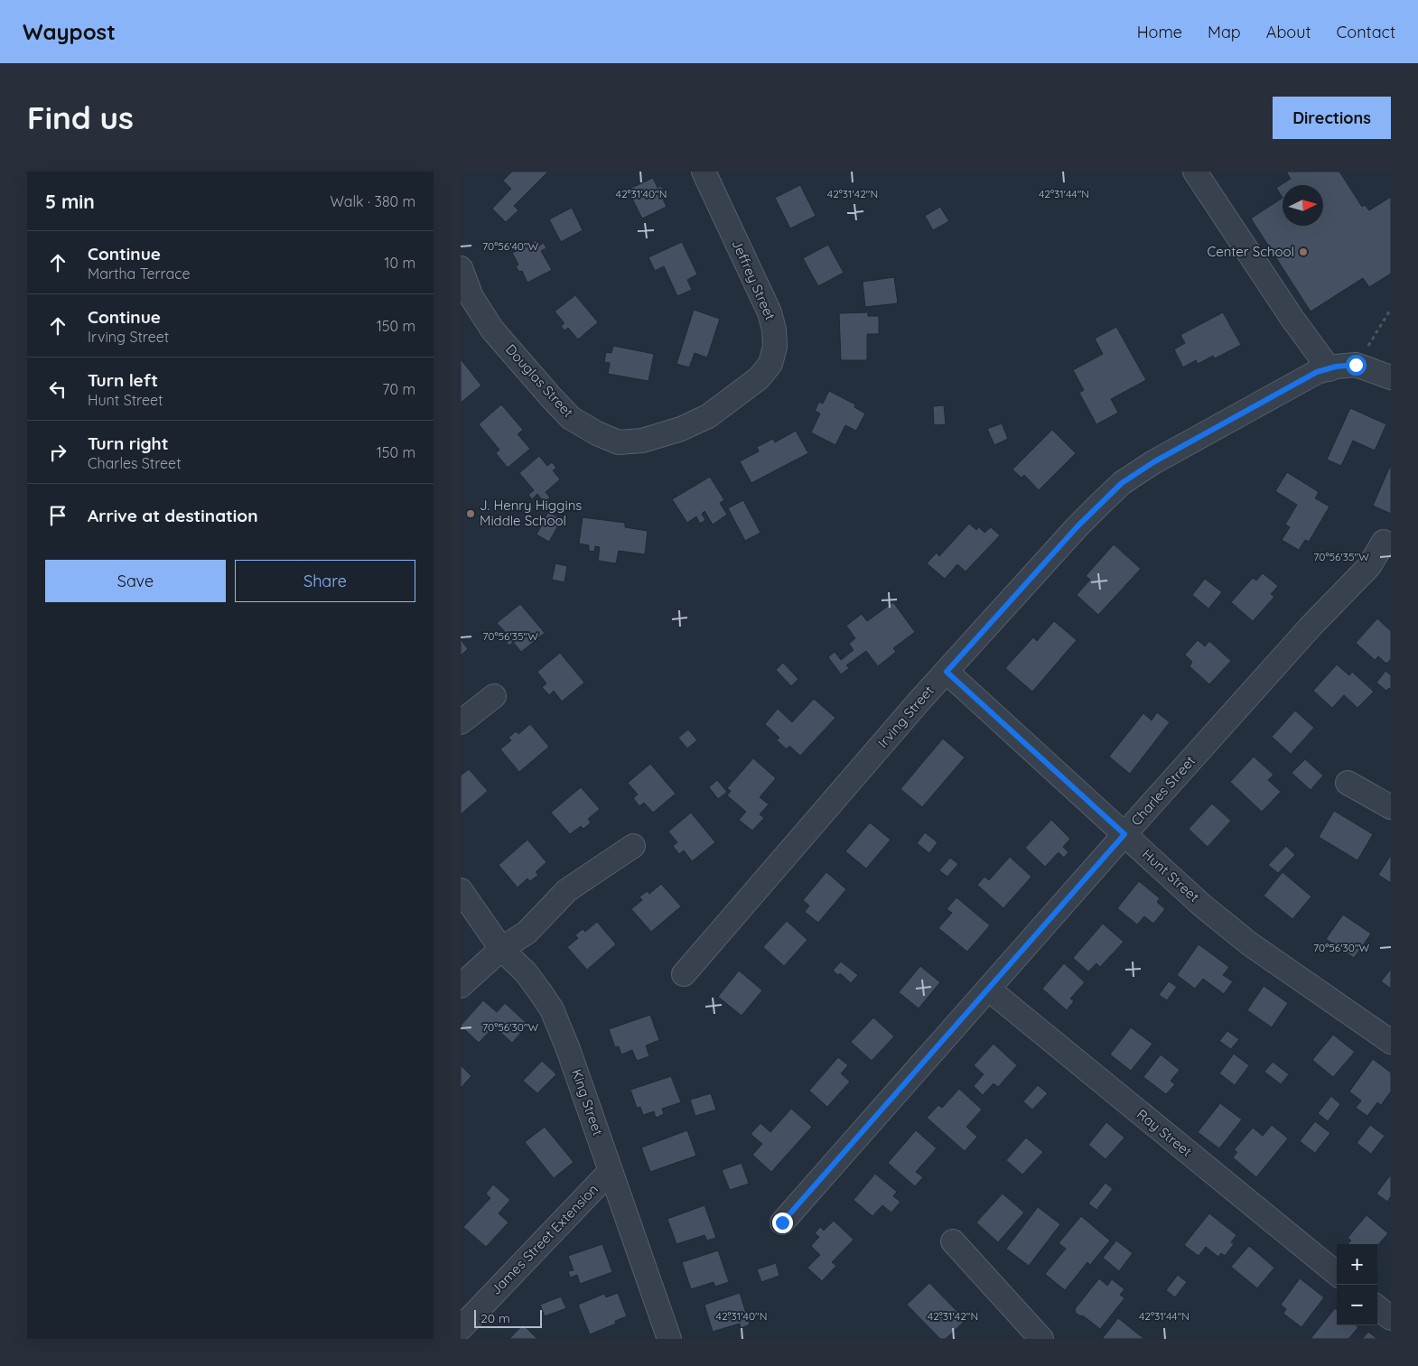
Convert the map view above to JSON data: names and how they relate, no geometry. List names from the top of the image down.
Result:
{
  "streets": {
    "street": [
      "Jeffrey Street",
      "Douglas Street",
      "Irving Street",
      "Charles Street",
      "Hunt Street",
      "King Street",
      "Ray Street",
      "James Street Extension"
    ]
  },
  "crossings": [
    ["Jeffrey Street", "Douglas Street"],
    ["Irving Street", "Hunt Street"],
    ["Charles Street", "Hunt Street"],
    ["Charles Street", "Ray Street"],
    ["King Street", "James Street Extension"]
  ],
  "places": ["Center School", "J. Henry Higgins Middle School"],
  "scale_bar": "20 m",
  "north": "right",
  "page": {
    "header": "Waypost",
    "nav": [
      "Home",
      "Map",
      "About",
      "Contact"
    ],
    "buttons": [
      "Directions",
      ["Save", "Share"]
    ],
    "title": "Find us",
    "heading": ["5 min", "Walk · 380 m"],
    "list": [
      ["Continue", "Martha Terrace", "10 m"],
      ["Continue", "Irving Street", "150 m"],
      ["Turn left", "Hunt Street", "70 m"],
      ["Turn right", "Charles Street", "150 m"],
      "Arrive at destination"
    ],
    "map_buttons": ["+", "−"],
    "scale": "20 m"
  },
  "coordinates": [
    "42°31'40\"N",
    "42°31'42\"N",
    "42°31'44\"N",
    "70°56'40\"W",
    "70°56'35\"W",
    "70°56'30\"W"
  ]
}
